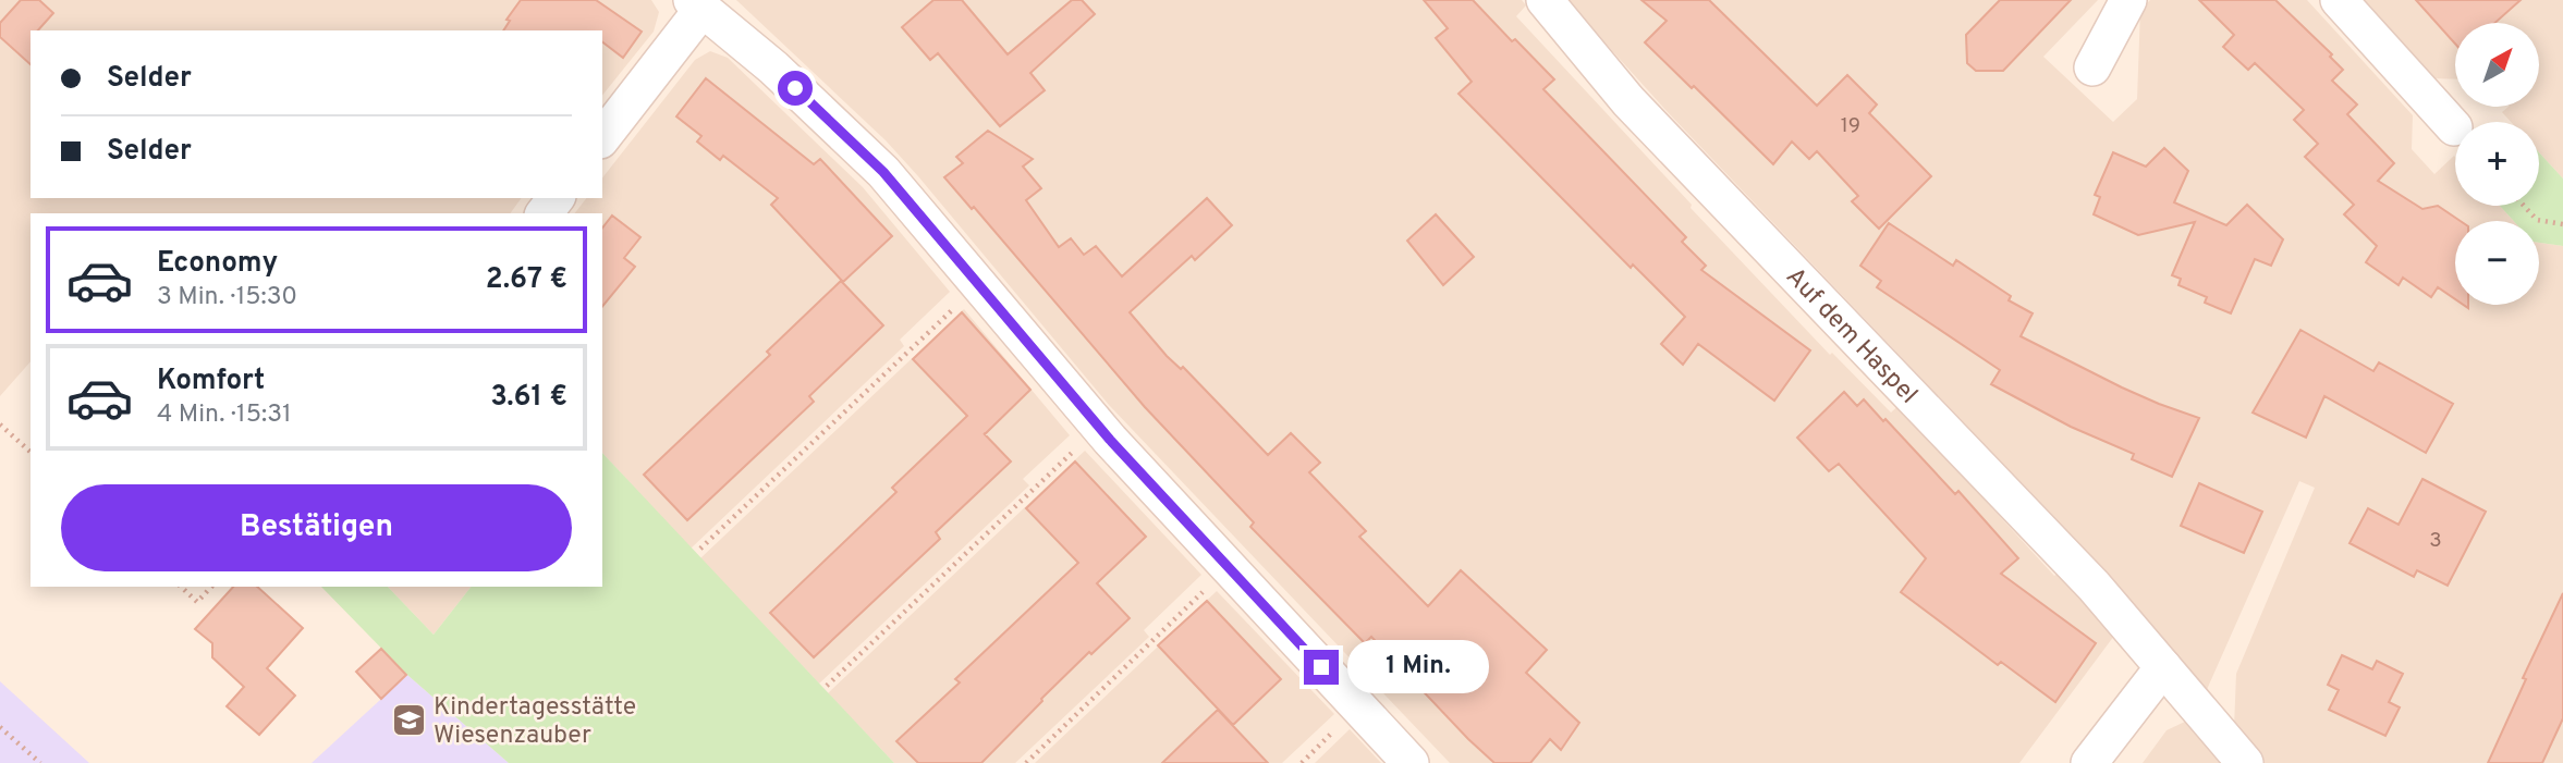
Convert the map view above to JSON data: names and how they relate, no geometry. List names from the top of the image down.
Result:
{
  "streets": {
    "street": ["Auf dem Haspel"]
  },
  "places": {
    "school or university": ["Kindertagesstätte Wiesenzauber"]
  },
  "house_numbers": ["19", "3"],
  "north": "top right",
  "page": {
    "map_buttons": ["+", "−"],
    "banner": ["Selder", "Selder"],
    "list": [
      {
        "name": "Economy",
        "note": "3 Min. · 15:30",
        "value": "2.67 €"
      },
      {
        "name": "Komfort",
        "note": "4 Min. · 15:31",
        "value": "3.61 €"
      }
    ],
    "buttons": "Bestätigen",
    "bubble": "1 Min."
  }
}
